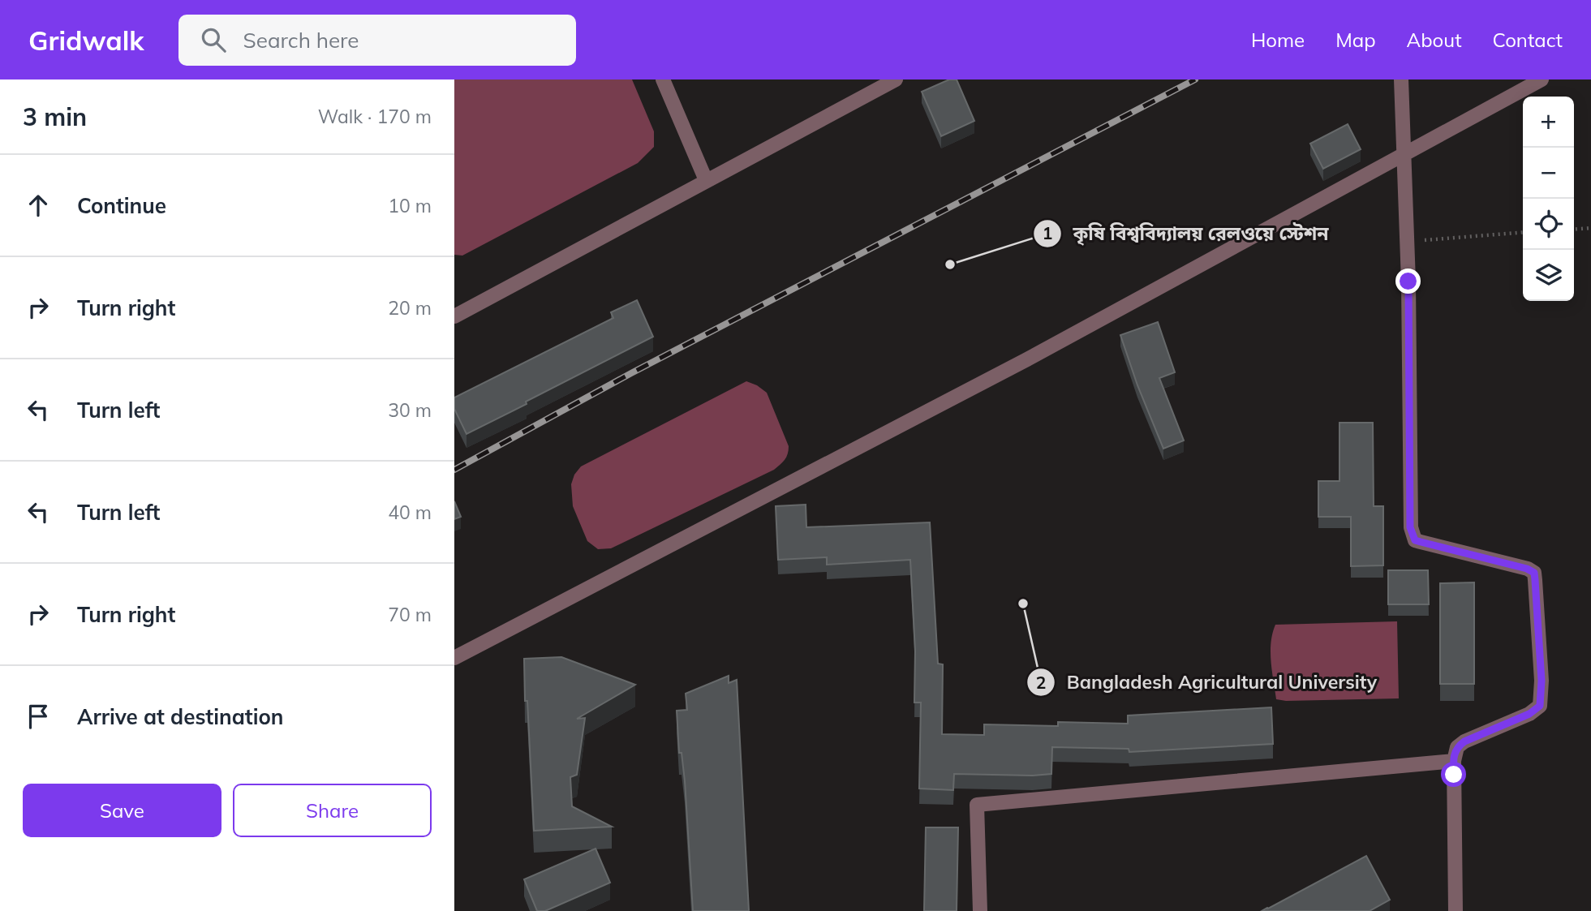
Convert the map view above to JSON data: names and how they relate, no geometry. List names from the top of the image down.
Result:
{
  "places": ["কৃষি বিশ্ববিদ্যালয় রেলওয়ে স্টেশন", "Bangladesh Agricultural University"],
  "page": {
    "header": "Gridwalk",
    "search": "Search here",
    "nav": [
      "Home",
      "Map",
      "About",
      "Contact"
    ],
    "heading": ["3 min", "Walk · 170 m"],
    "map_buttons": ["+", "−"],
    "list": [
      ["Continue", "10 m"],
      ["Turn right", "20 m"],
      ["Turn left", "30 m"],
      ["Turn left", "40 m"],
      ["Turn right", "70 m"],
      "Arrive at destination"
    ],
    "buttons": ["Save", "Share"]
  }
}
